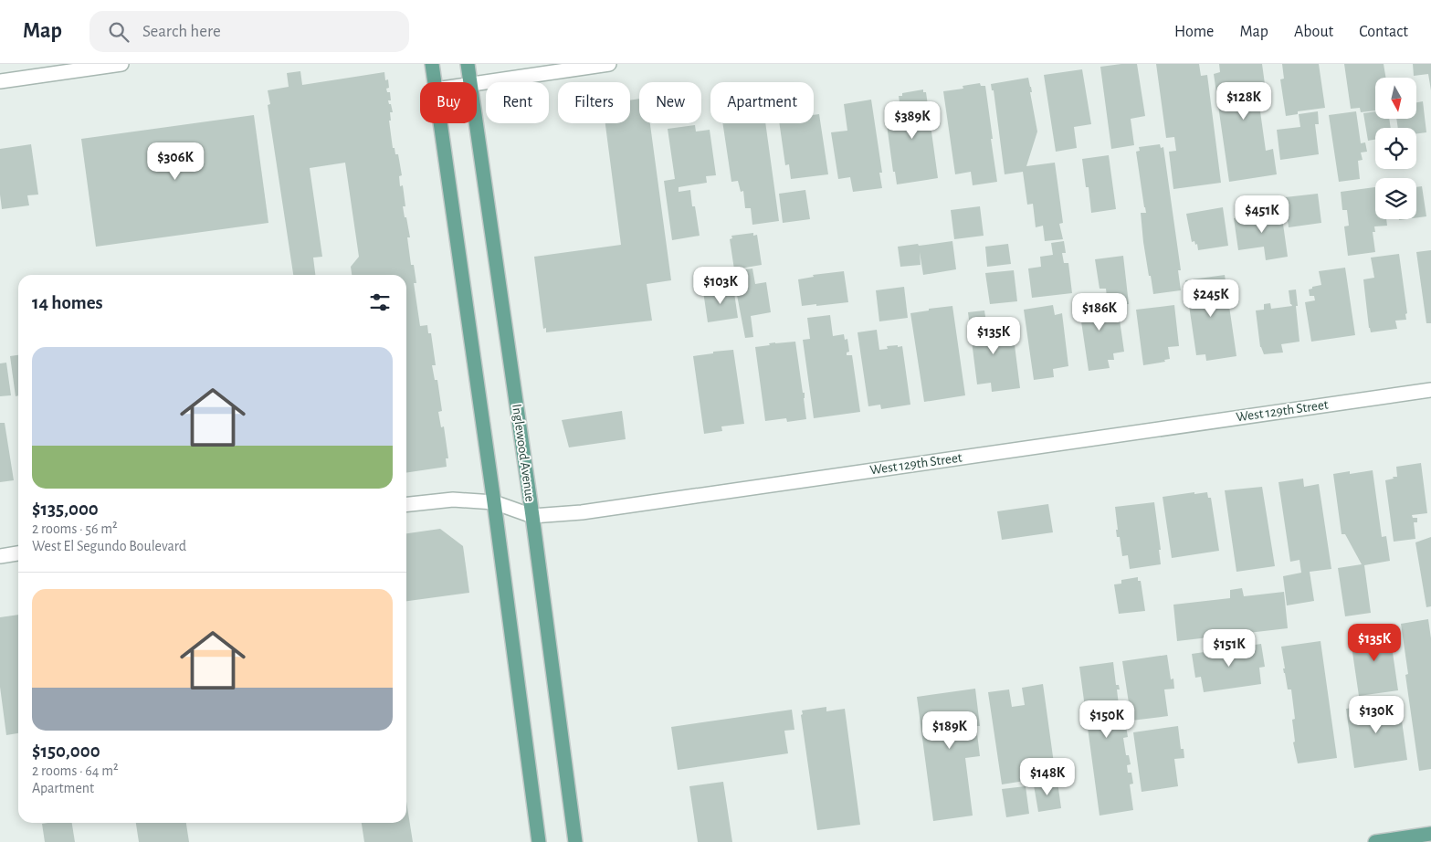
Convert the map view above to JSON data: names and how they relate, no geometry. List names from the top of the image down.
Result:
{
  "streets": {
    "main road": ["Inglewood Avenue"],
    "street": ["West 129th Street"]
  },
  "crossings": [
    ["West 129th Street", "Inglewood Avenue"]
  ],
  "north": "bottom",
  "page": {
    "header": "Map",
    "search": "Search here",
    "nav": [
      "Home",
      "Map",
      "About",
      "Contact"
    ],
    "price": [
      "$128K",
      "$389K",
      "$306K",
      "$451K",
      "$103K",
      "$245K",
      "$186K",
      "$135K",
      "$135K",
      "$151K",
      "$130K",
      "$150K",
      "$189K",
      "$148K"
    ],
    "chip": [
      "Buy",
      "Rent",
      "Filters",
      "New",
      "Apartment"
    ],
    "heading": "14 homes",
    "list": [
      {
        "name": "$135,000",
        "note": "2 rooms · 56 m² · West El Segundo Boulevard"
      },
      {
        "name": "$150,000",
        "note": "2 rooms · 64 m² · Apartment"
      }
    ]
  }
}
